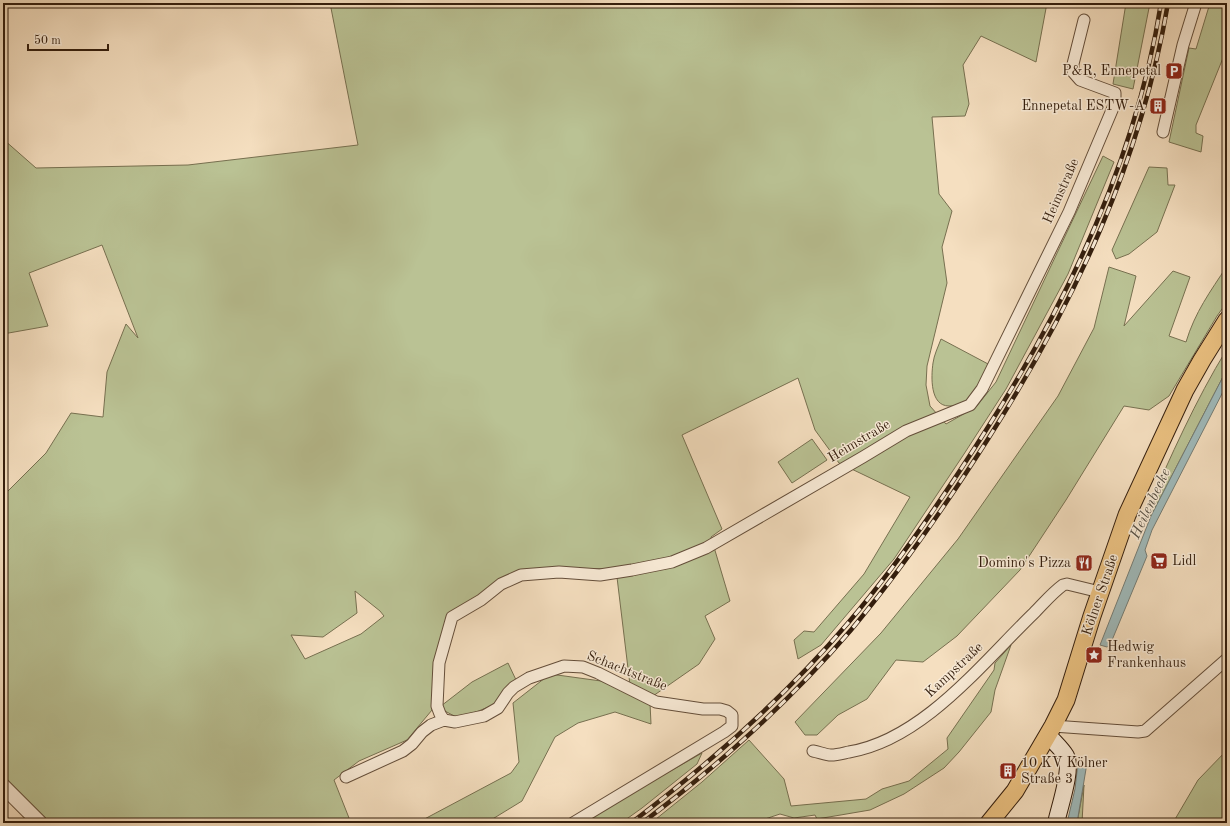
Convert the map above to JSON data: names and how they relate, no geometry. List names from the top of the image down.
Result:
{
  "streets": {
    "main road": ["Kölner Straße"],
    "street": ["Heimstraße", "Kampstraße", "Schachtstraße"]
  },
  "crossings": [
    ["Heimstraße", "Schachtstraße"],
    ["Kölner Straße", "Kampstraße"]
  ],
  "water": ["Heilenbecke"],
  "places": {
    "parking": ["P&R, Ennepetal"],
    "building": ["Ennepetal ESTW-A", "10 KV Kölner Straße 3"],
    "supermarket": ["Lidl"],
    "restaurant": ["Domino's Pizza"],
    "place": ["Hedwig Frankenhaus"]
  },
  "scale_bar": "50 m"
}
